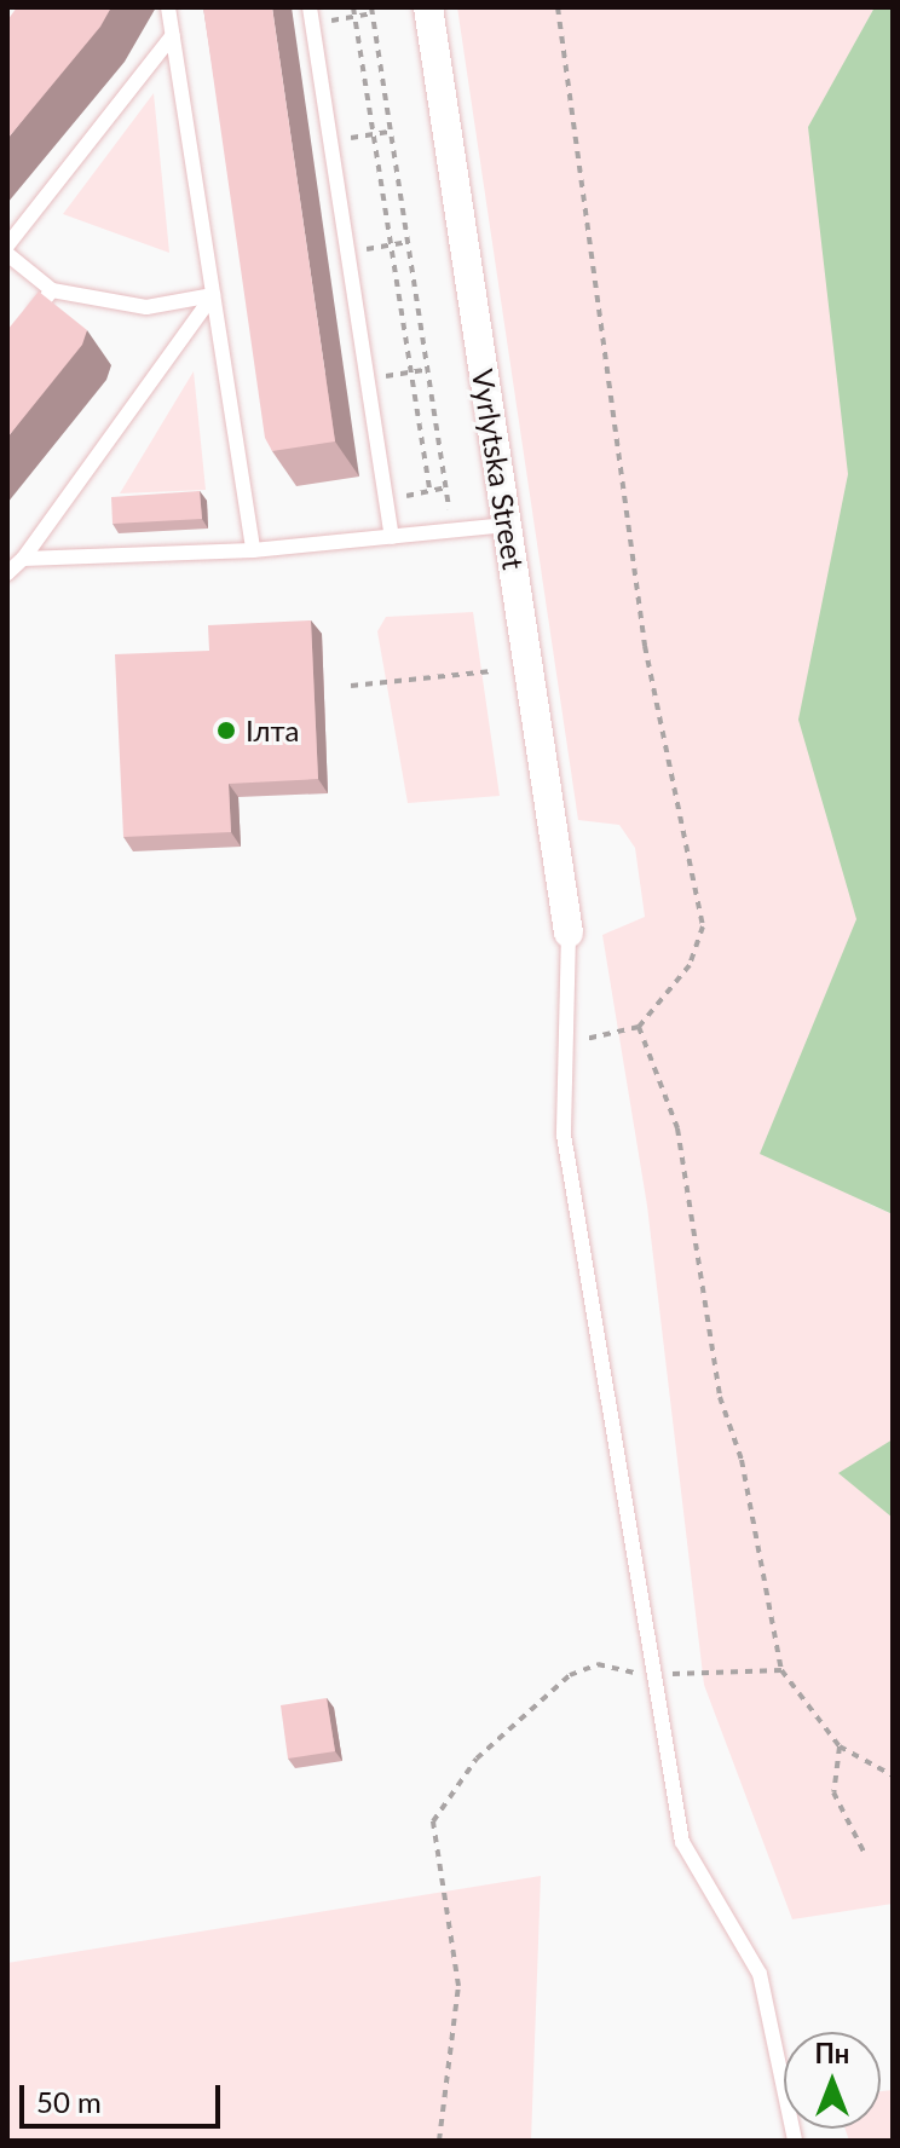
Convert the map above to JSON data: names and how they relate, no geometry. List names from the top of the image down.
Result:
{
  "streets": {
    "street": ["Vyrlytska Street"]
  },
  "places": ["Ілта"],
  "scale_bar": "50 m",
  "north": "top"
}
